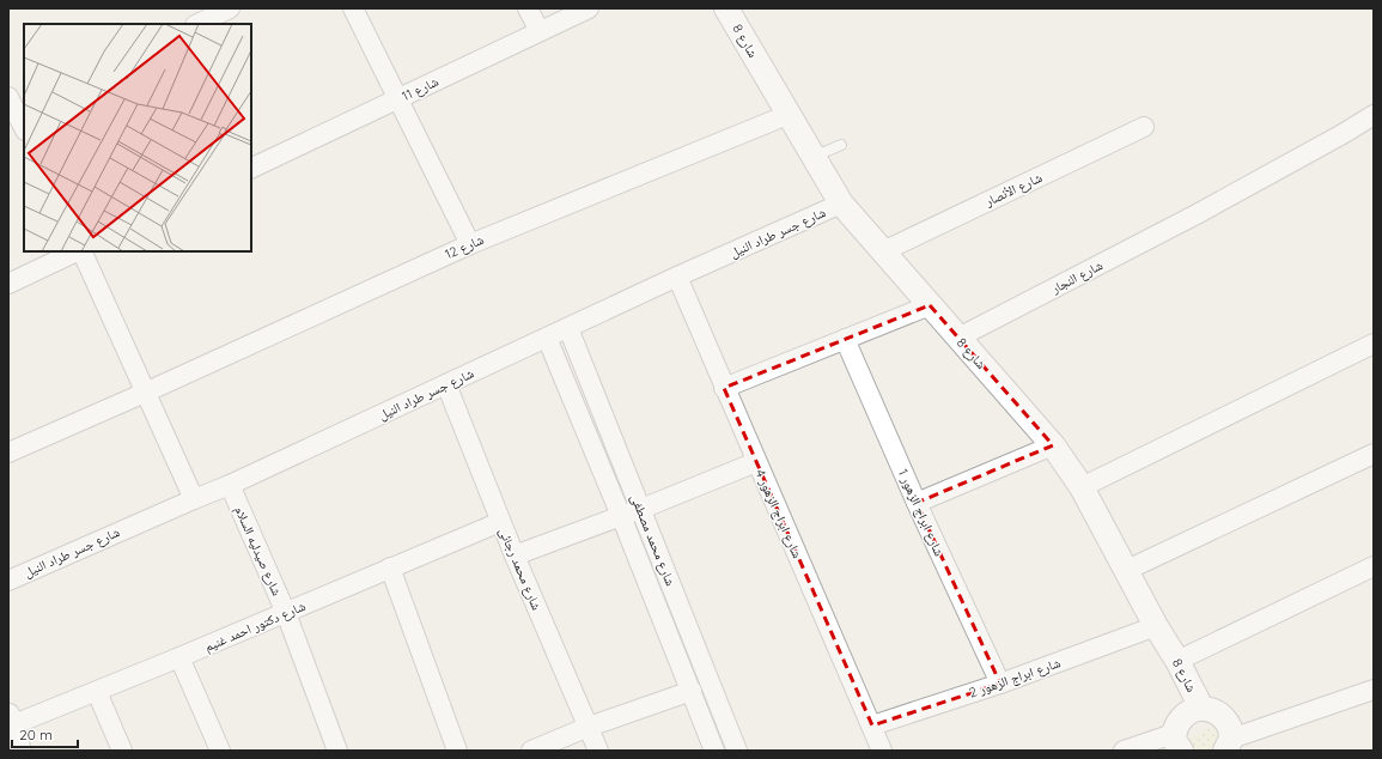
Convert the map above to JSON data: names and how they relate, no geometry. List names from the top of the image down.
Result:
{
  "streets": {
    "street": [
      "شارع 8",
      "شارع 11",
      "شارع الأنصار",
      "شارع جسر طراد النيل",
      "شارع 12",
      "شارع النجار",
      "شارع ابراج الزهور 1",
      "شارع ابراج الزهور 4",
      "شارع محمد مصطفى",
      "شارع صيدليه السلام",
      "شارع محمد رجائى",
      "شارع دكتور احمد غنيم",
      "شارع ابراج الزهور 2"
    ]
  },
  "crossings": [
    ["شارع 8", "شارع الأنصار"],
    ["شارع 8", "شارع جسر طراد النيل"],
    ["شارع 8", "شارع 12"],
    ["شارع 8", "شارع النجار"],
    ["شارع 8", "شارع ابراج الزهور 2"],
    ["شارع جسر طراد النيل", "شارع ابراج الزهور 4"],
    ["شارع جسر طراد النيل", "شارع محمد مصطفى"],
    ["شارع جسر طراد النيل", "شارع صيدليه السلام"],
    ["شارع جسر طراد النيل", "شارع محمد رجائى"],
    ["شارع ابراج الزهور 1", "شارع ابراج الزهور 2"],
    ["شارع ابراج الزهور 4", "شارع ابراج الزهور 2"],
    ["شارع صيدليه السلام", "شارع دكتور احمد غنيم"],
    ["شارع محمد رجائى", "شارع دكتور احمد غنيم"]
  ],
  "scale_bar": "20 m"
}
